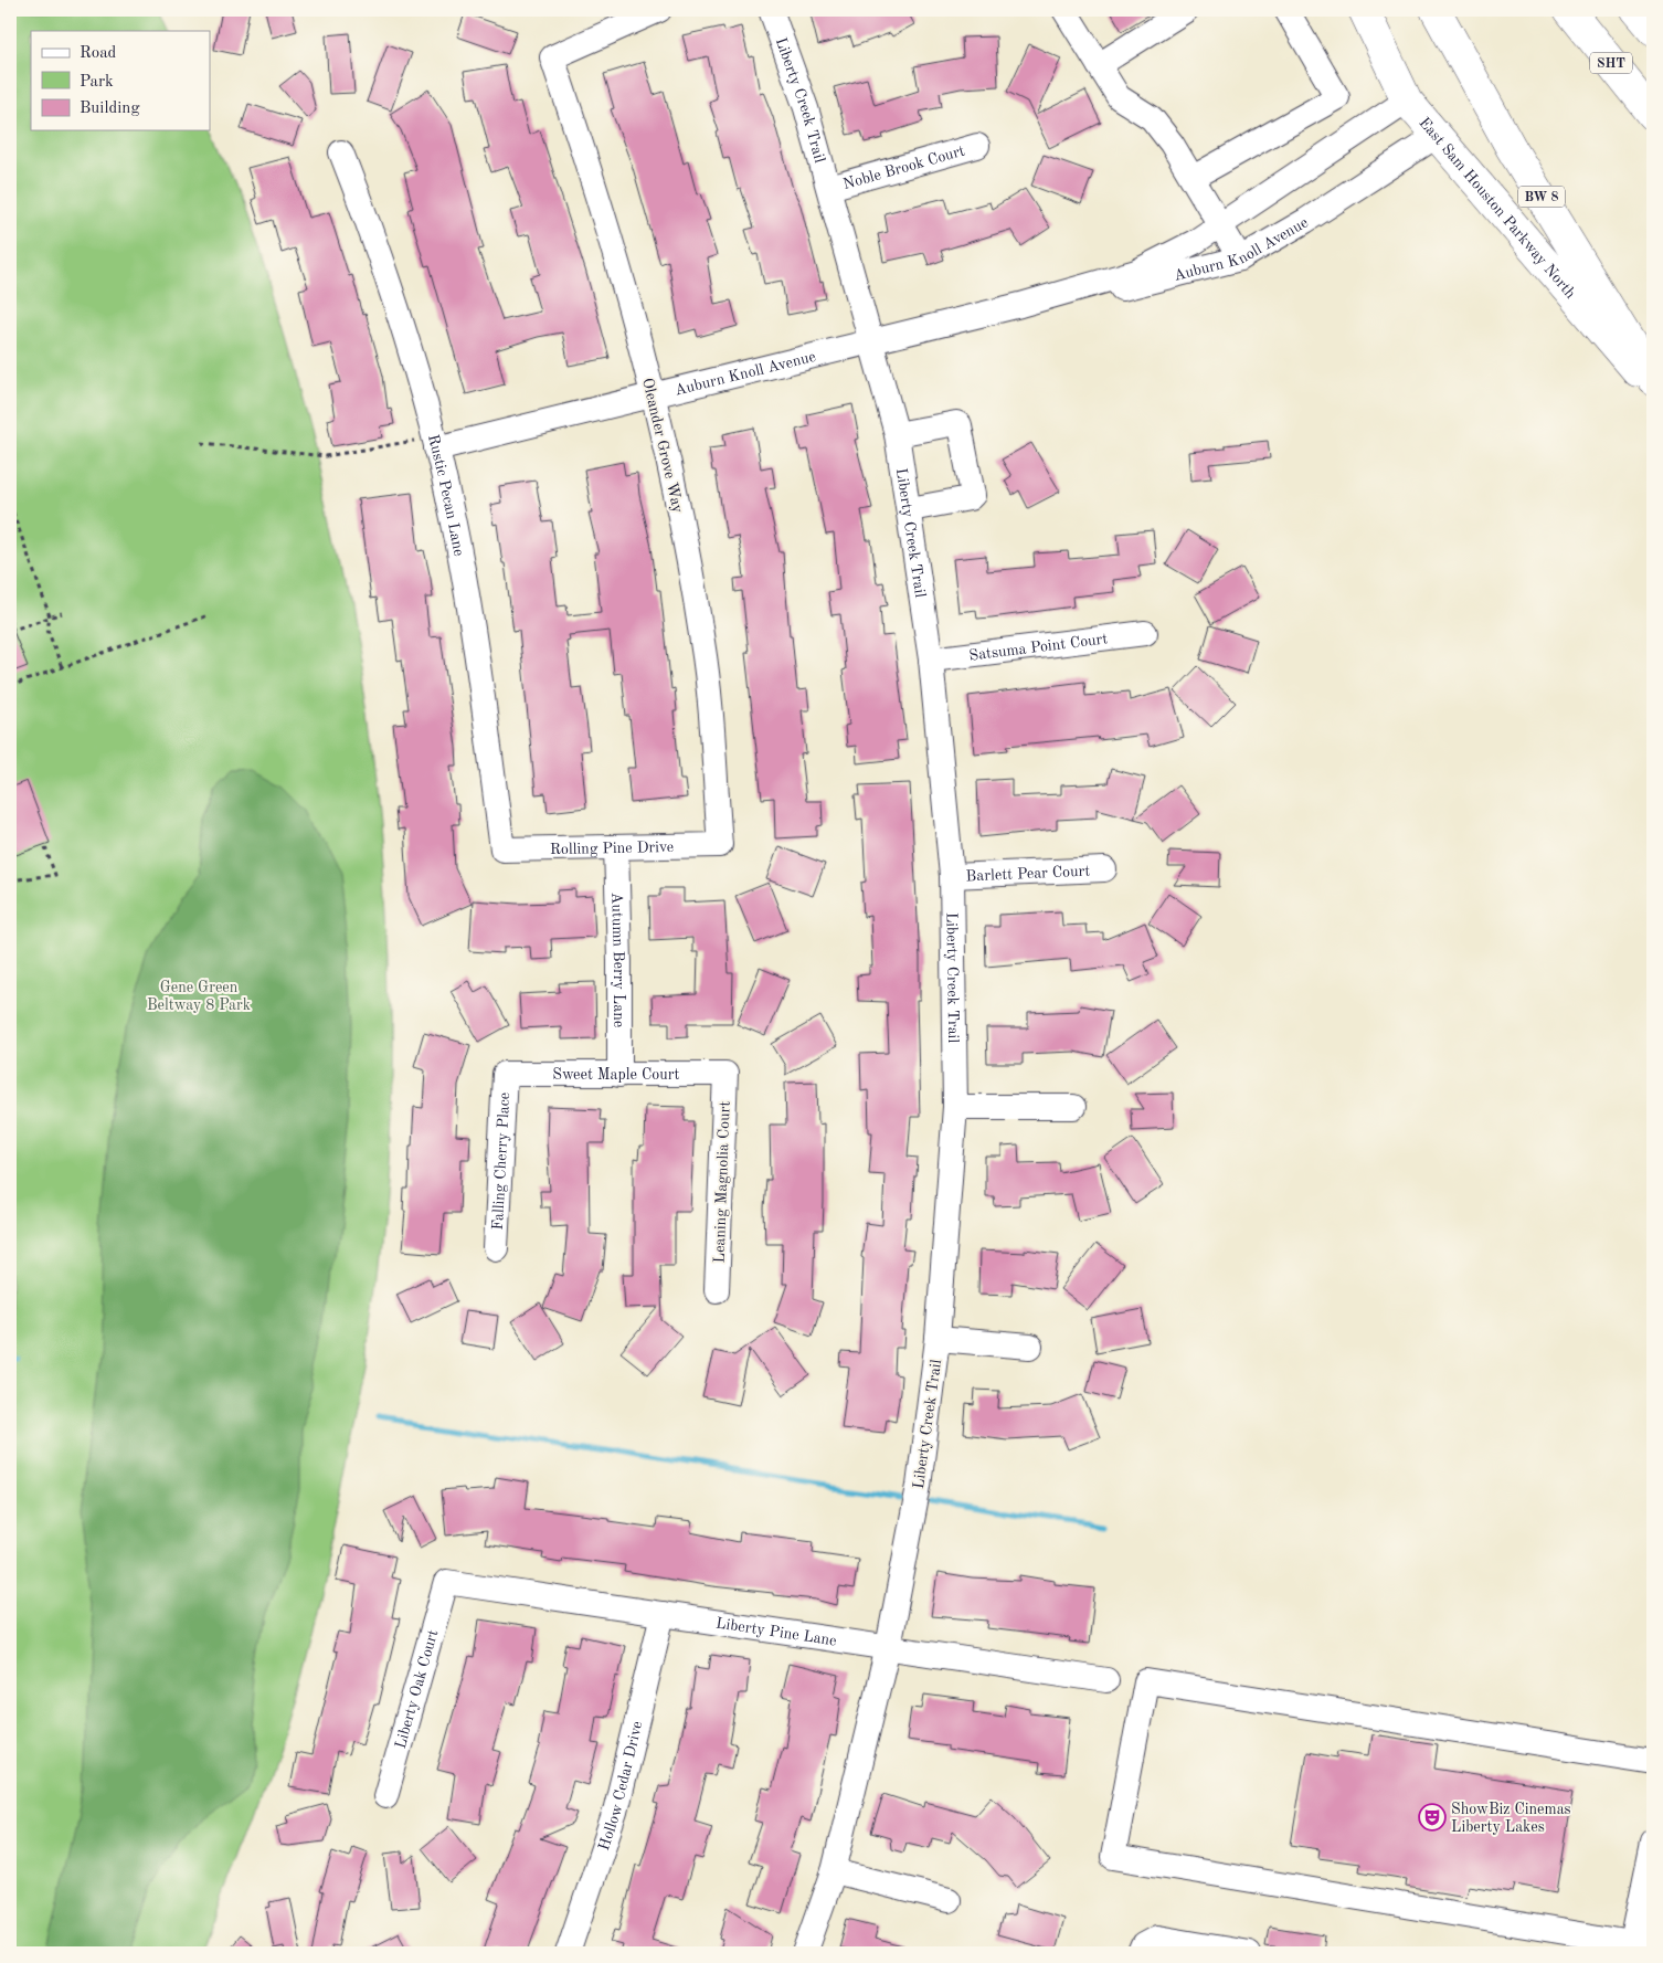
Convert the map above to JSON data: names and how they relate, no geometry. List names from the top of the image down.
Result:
{
  "streets": {
    "main road": ["SHT", "BW 8", "East Sam Houston Parkway North"],
    "street": [
      "Liberty Creek Trail",
      "Noble Brook Court",
      "Auburn Knoll Avenue",
      "Oleander Grove Way",
      "Rustic Pecan Lane",
      "Satsuma Point Court",
      "Rolling Pine Drive",
      "Barlett Pear Court",
      "Autumn Berry Lane",
      "Sweet Maple Court",
      "Falling Cherry Place",
      "Leaning Magnolia Court",
      "Liberty Pine Lane",
      "Liberty Oak Court",
      "Hollow Cedar Drive"
    ]
  },
  "crossings": [
    ["Liberty Creek Trail", "Noble Brook Court"],
    ["Liberty Creek Trail", "Auburn Knoll Avenue"],
    ["Liberty Creek Trail", "Satsuma Point Court"],
    ["Liberty Creek Trail", "Barlett Pear Court"],
    ["Liberty Creek Trail", "Liberty Pine Lane"],
    ["East Sam Houston Parkway North", "Auburn Knoll Avenue"],
    ["Auburn Knoll Avenue", "Oleander Grove Way"],
    ["Auburn Knoll Avenue", "Rustic Pecan Lane"],
    ["Oleander Grove Way", "Rolling Pine Drive"],
    ["Rustic Pecan Lane", "Rolling Pine Drive"],
    ["Rolling Pine Drive", "Autumn Berry Lane"],
    ["Autumn Berry Lane", "Sweet Maple Court"],
    ["Sweet Maple Court", "Falling Cherry Place"],
    ["Sweet Maple Court", "Leaning Magnolia Court"],
    ["Liberty Pine Lane", "Liberty Oak Court"],
    ["Liberty Pine Lane", "Hollow Cedar Drive"]
  ],
  "parks": ["Gene Green Beltway 8 Park"],
  "places": {
    "theatre": ["ShowBiz Cinemas Liberty Lakes"]
  },
  "legend": ["Road", "Park", "Building"]
}
